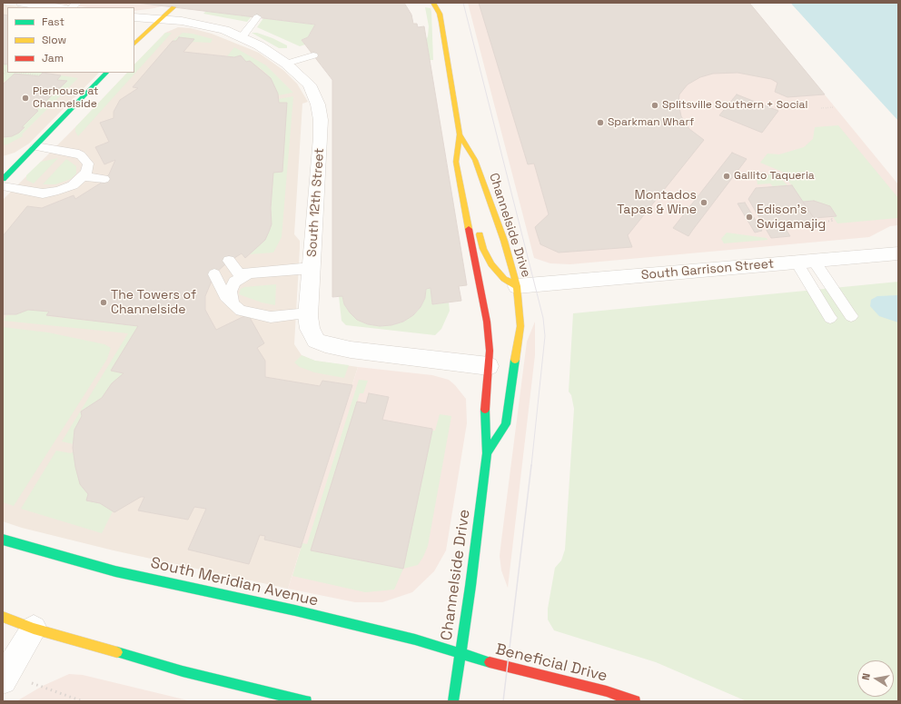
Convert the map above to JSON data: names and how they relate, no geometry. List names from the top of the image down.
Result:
{
  "streets": {
    "main road": ["Channelside Drive", "South Meridian Avenue", "Beneficial Drive"],
    "street": ["South 12th Street", "South Garrison Street"]
  },
  "crossings": [
    ["South 12th Street", "Channelside Drive"],
    ["Channelside Drive", "South Garrison Street"],
    ["Channelside Drive", "South Meridian Avenue"],
    ["Channelside Drive", "Beneficial Drive"],
    ["South Meridian Avenue", "Beneficial Drive"]
  ],
  "places": [
    "Pierhouse at Channelside",
    "Splitsville Southern + Social",
    "Sparkman Wharf",
    "Gallito Taqueria",
    "Montados Tapas & Wine",
    "Edison's Swigamajig",
    "The Towers of Channelside"
  ],
  "legend": ["Fast", "Slow", "Jam"],
  "north": "left"
}
